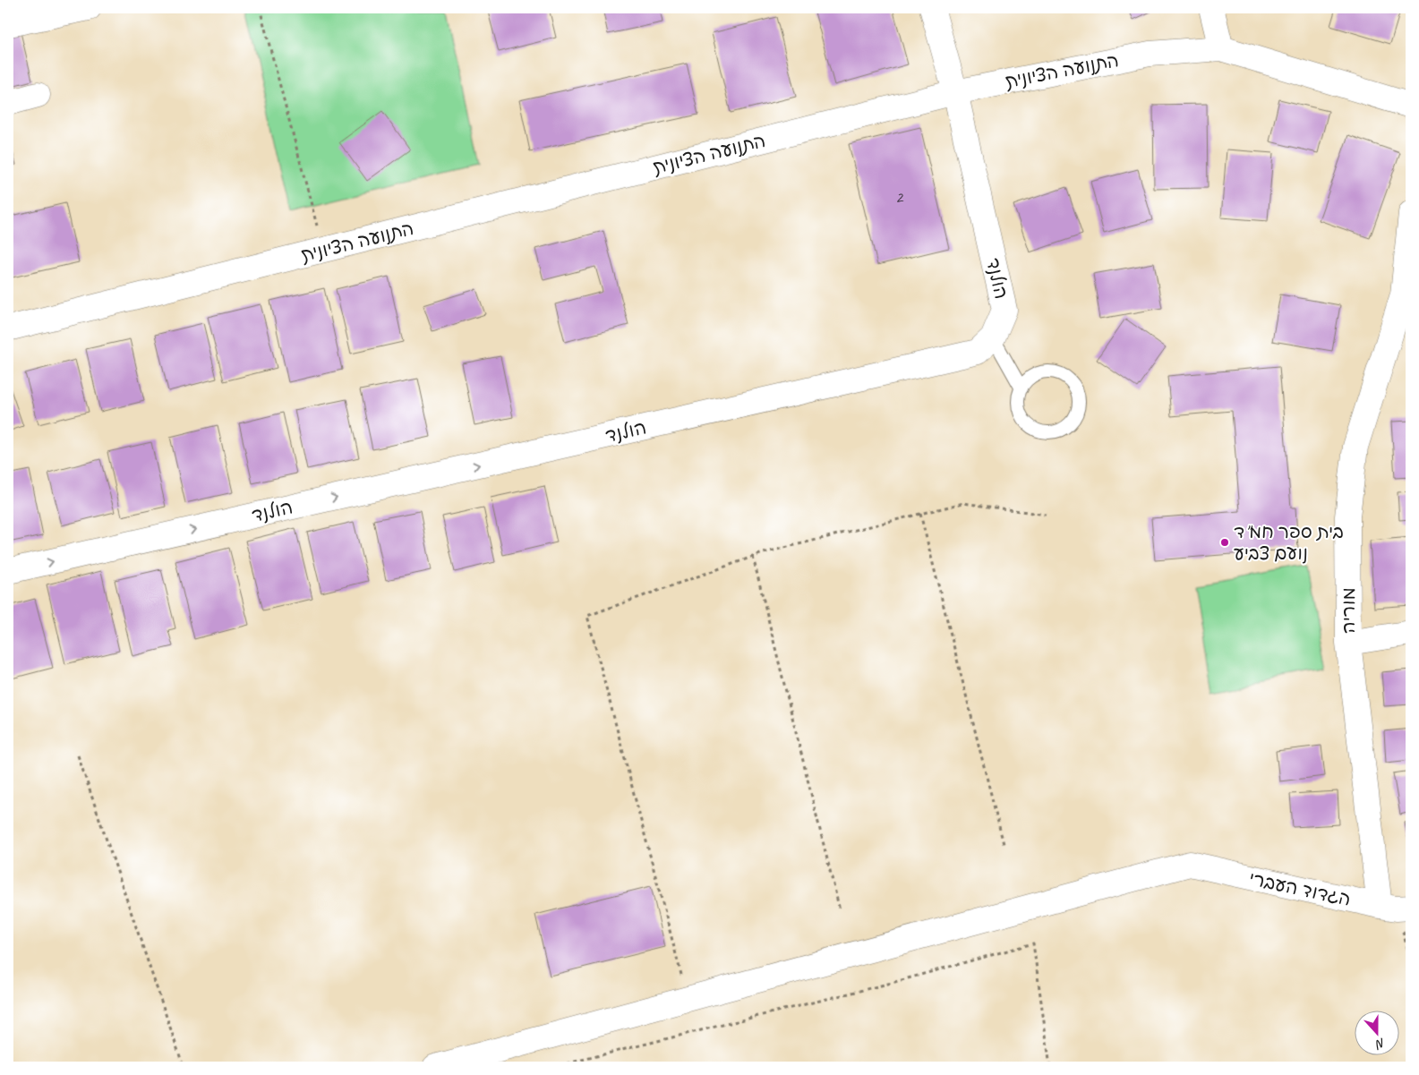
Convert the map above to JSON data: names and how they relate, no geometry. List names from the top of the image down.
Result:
{
  "streets": {
    "street": [
      "התנועה הציונית",
      "הולנד",
      "מוריה",
      "הגדוד העברי"
    ]
  },
  "crossings": [
    ["התנועה הציונית", "הולנד"],
    ["מוריה", "הגדוד העברי"]
  ],
  "one_way": ["הולנד"],
  "places": ["בית ספר חמ\"ד נועם צביע"],
  "house_numbers": ["2"],
  "north": "bottom"
}
